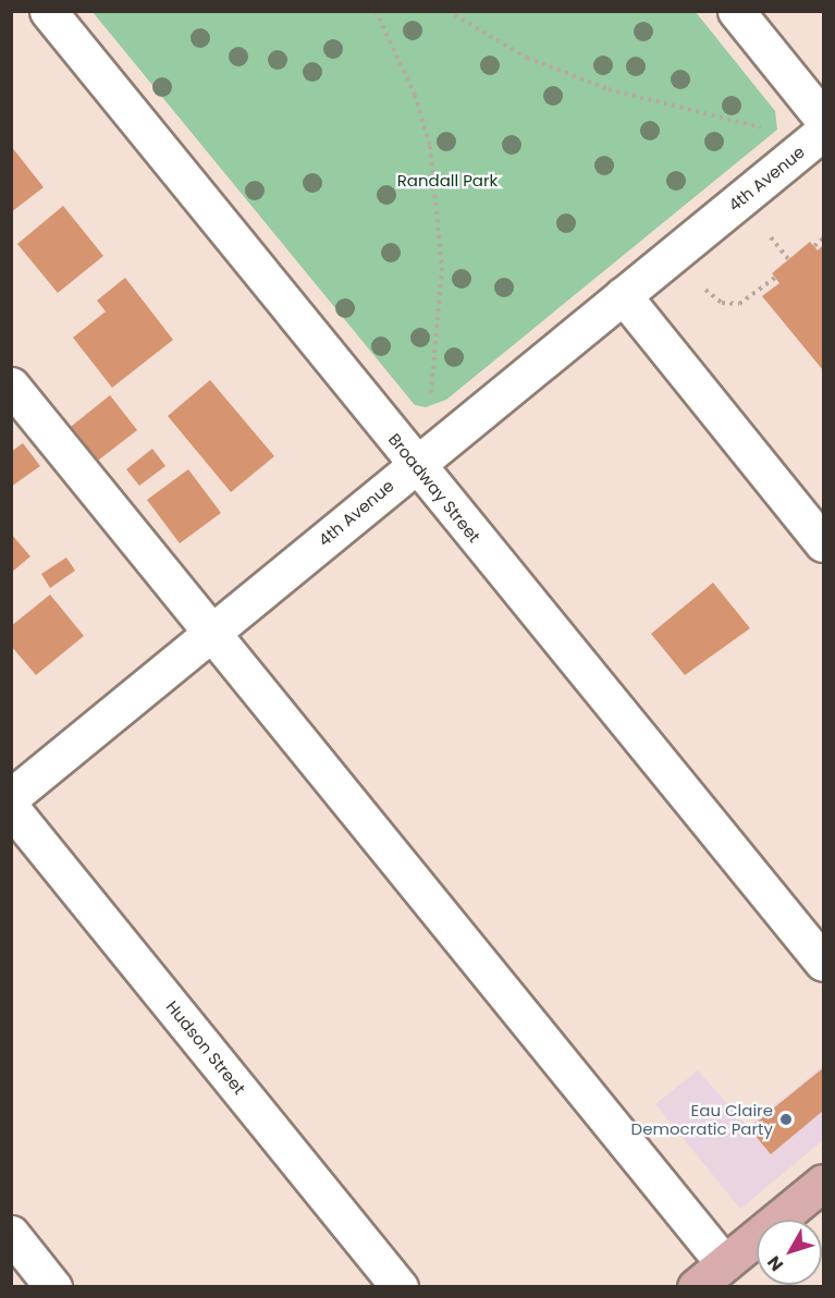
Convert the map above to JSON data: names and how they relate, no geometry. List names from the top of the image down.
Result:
{
  "streets": {
    "street": ["4th Avenue", "Broadway Street", "Hudson Street"]
  },
  "crossings": [
    ["4th Avenue", "Broadway Street"]
  ],
  "parks": ["Randall Park"],
  "places": ["Eau Claire Democratic Party"],
  "north": "bottom left"
}
